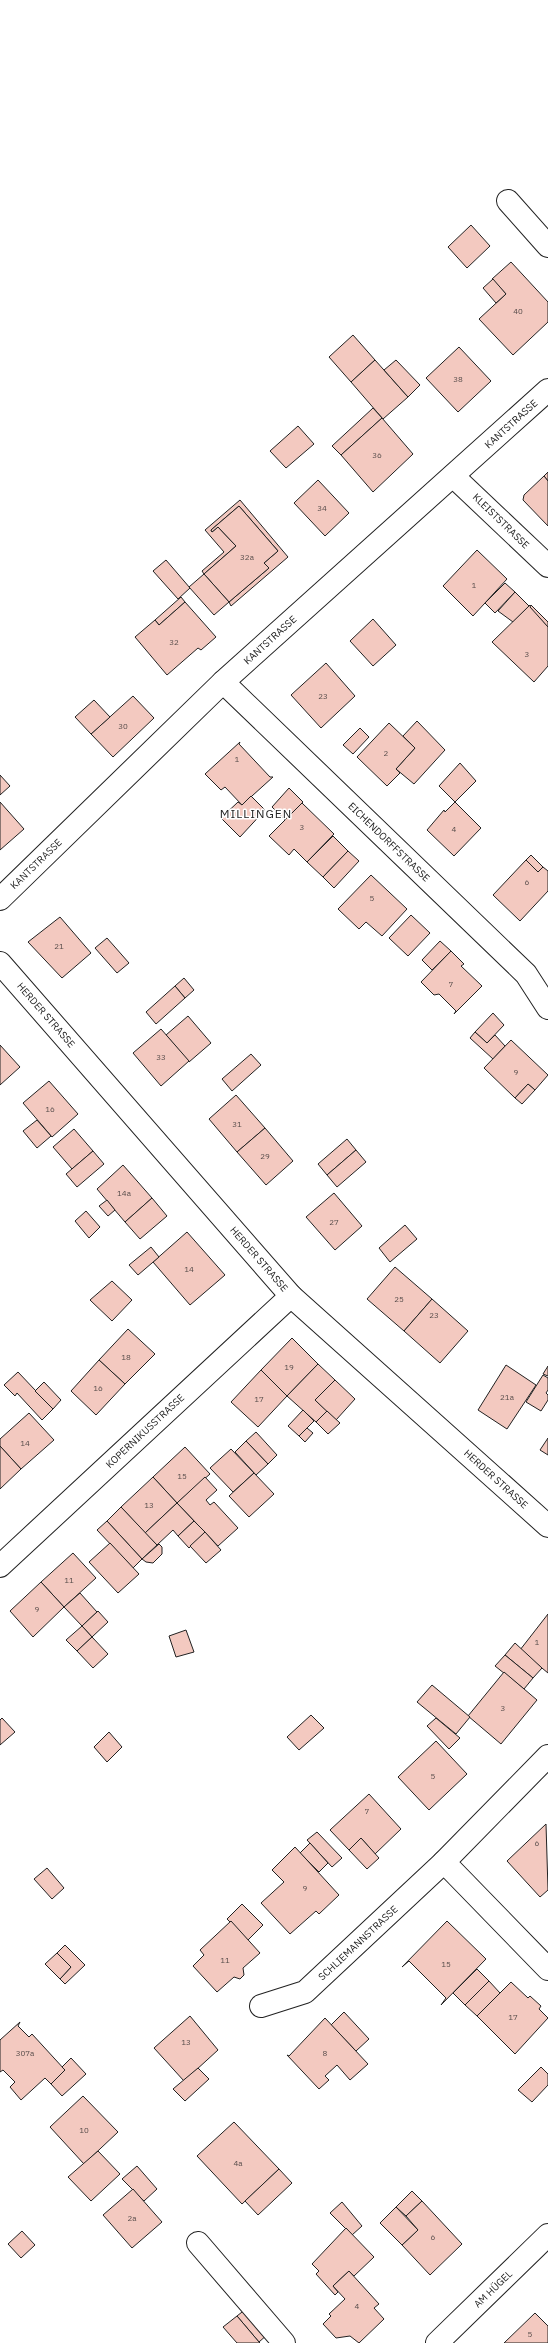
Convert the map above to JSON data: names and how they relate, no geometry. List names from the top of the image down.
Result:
{
  "streets": {
    "street": [
      "KANTSTRASSE",
      "KLEISTSTRASSE",
      "EICHENDORFFSTRASSE",
      "HERDER STRASSE",
      "KOPERNIKUSSTRASSE",
      "SCHLIEMANNSTRASSE",
      "AM HÜGEL"
    ]
  },
  "crossings": [
    ["KANTSTRASSE", "KLEISTSTRASSE"],
    ["KANTSTRASSE", "EICHENDORFFSTRASSE"],
    ["HERDER STRASSE", "KOPERNIKUSSTRASSE"]
  ],
  "districts": ["MILLINGEN"],
  "house_numbers": [
    "40",
    "38",
    "36",
    "34",
    "32a",
    "1",
    "32",
    "3",
    "23",
    "30",
    "2",
    "1",
    "3",
    "4",
    "6",
    "5",
    "21",
    "7",
    "33",
    "9",
    "16",
    "31",
    "29",
    "14a",
    "27",
    "14",
    "25",
    "23",
    "18",
    "19",
    "16",
    "21a",
    "17",
    "14",
    "15",
    "13",
    "11",
    "9",
    "1",
    "3",
    "5",
    "7",
    "6",
    "9",
    "11",
    "15",
    "17",
    "13",
    "307a",
    "8",
    "10",
    "4a",
    "2a",
    "6",
    "4",
    "5"
  ]
}
